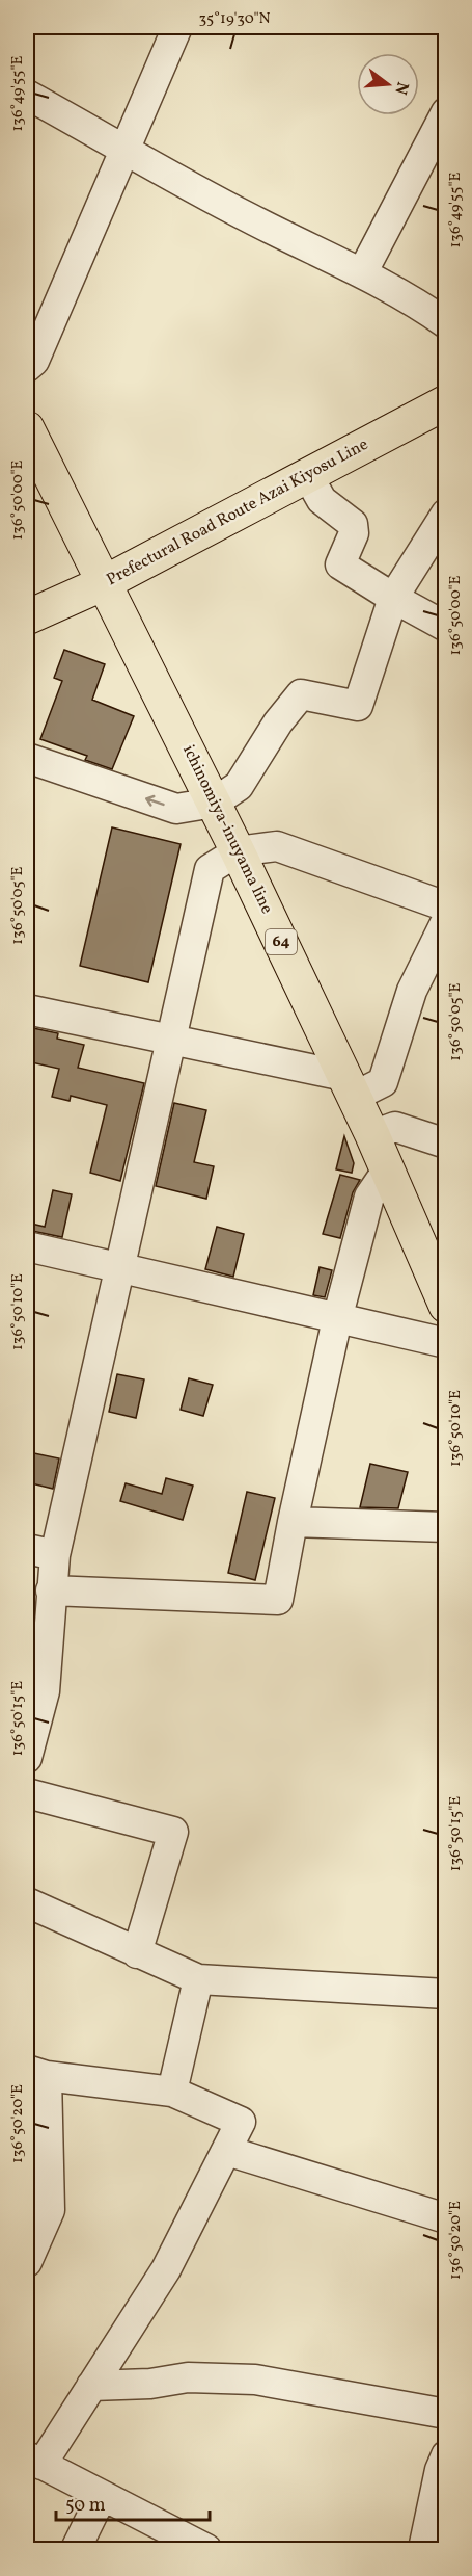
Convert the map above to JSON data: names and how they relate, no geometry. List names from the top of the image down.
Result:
{
  "streets": {
    "main road": ["Prefectural Road Route Azai Kiyosu Line", "ichinomiya-inuyama line", "64"]
  },
  "crossings": [
    ["Prefectural Road Route Azai Kiyosu Line", "ichinomiya-inuyama line"]
  ],
  "scale_bar": "50 m",
  "north": "right",
  "coordinates": [
    "35°19'30\"N",
    "136°49'55\"E",
    "136°50'00\"E",
    "136°50'05\"E",
    "136°50'10\"E",
    "136°50'15\"E",
    "136°50'20\"E"
  ]
}
